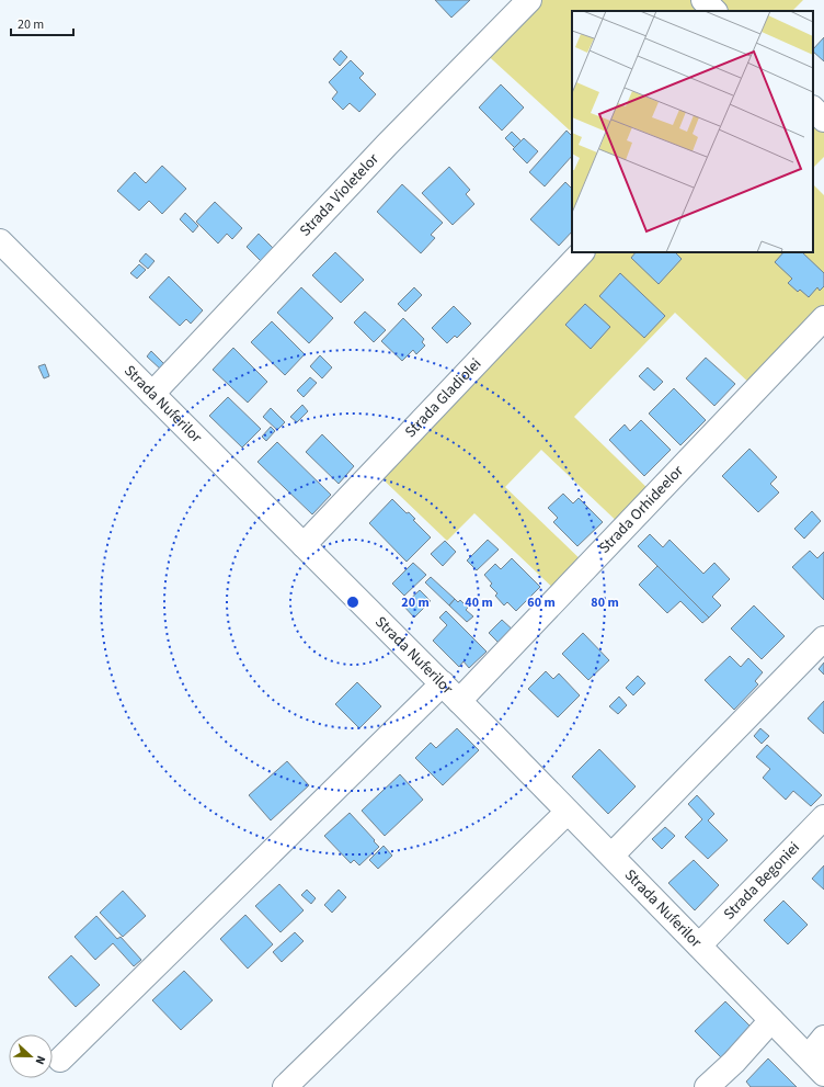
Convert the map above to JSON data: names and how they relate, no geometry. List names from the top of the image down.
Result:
{
  "streets": {
    "street": [
      "Strada Violetelor",
      "Strada Gladiolei",
      "Strada Nuferilor",
      "Strada Orhideelor",
      "Strada Begoniei"
    ]
  },
  "crossings": [
    ["Strada Violetelor", "Strada Nuferilor"],
    ["Strada Gladiolei", "Strada Nuferilor"],
    ["Strada Nuferilor", "Strada Orhideelor"],
    ["Strada Nuferilor", "Strada Begoniei"]
  ],
  "scale_bar": "20 m",
  "north": "right",
  "rings": [
    "20 m",
    "40 m",
    "60 m",
    "80 m"
  ]
}
